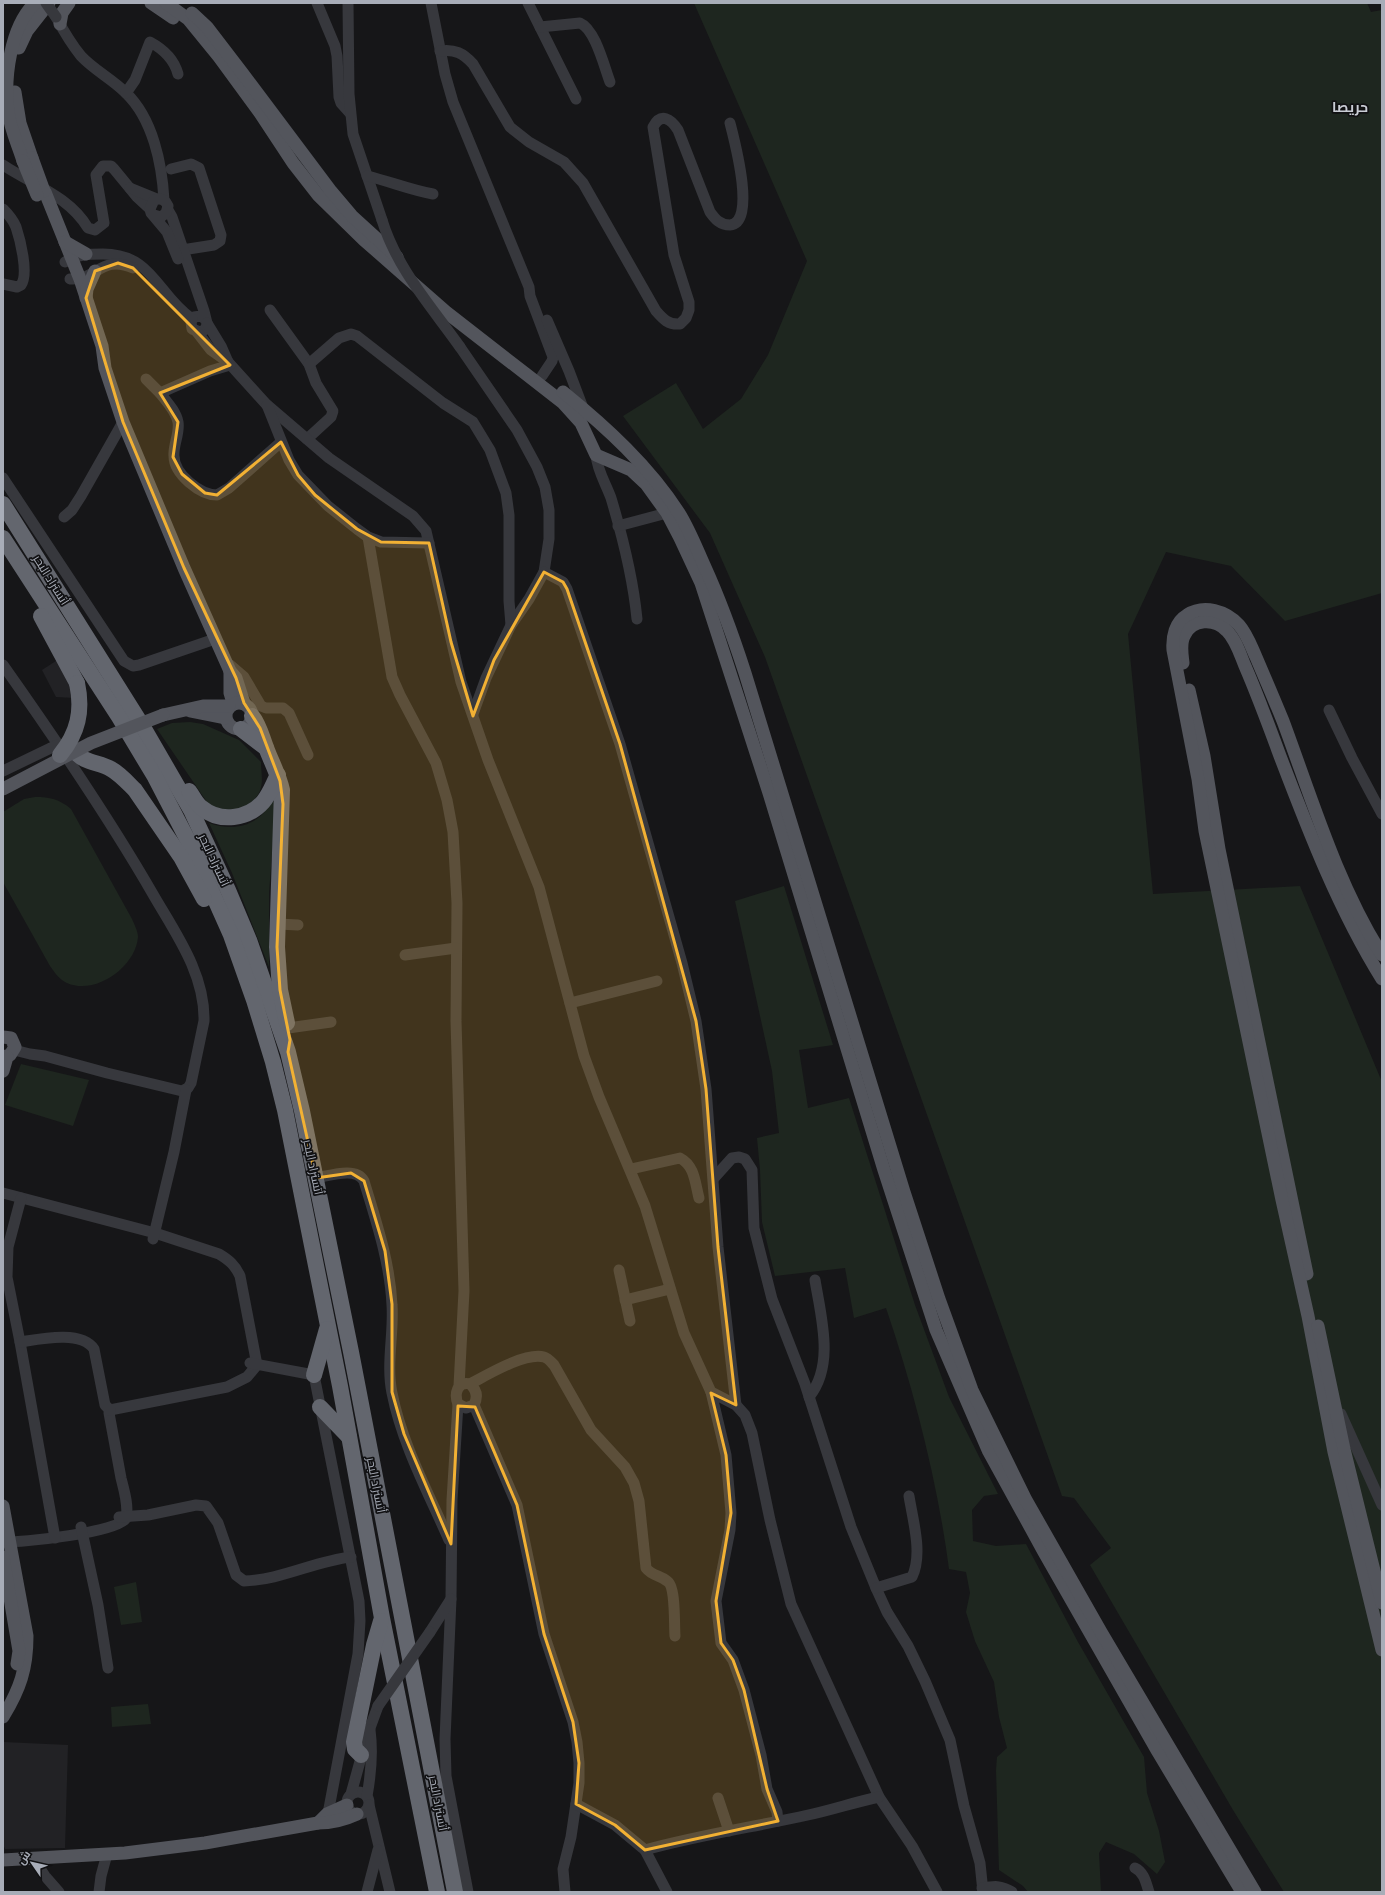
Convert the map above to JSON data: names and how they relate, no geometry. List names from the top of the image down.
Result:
{
  "streets": {
    "highway": ["أتستراد البحر"]
  },
  "districts": ["حريصا"],
  "north": "top left"
}
